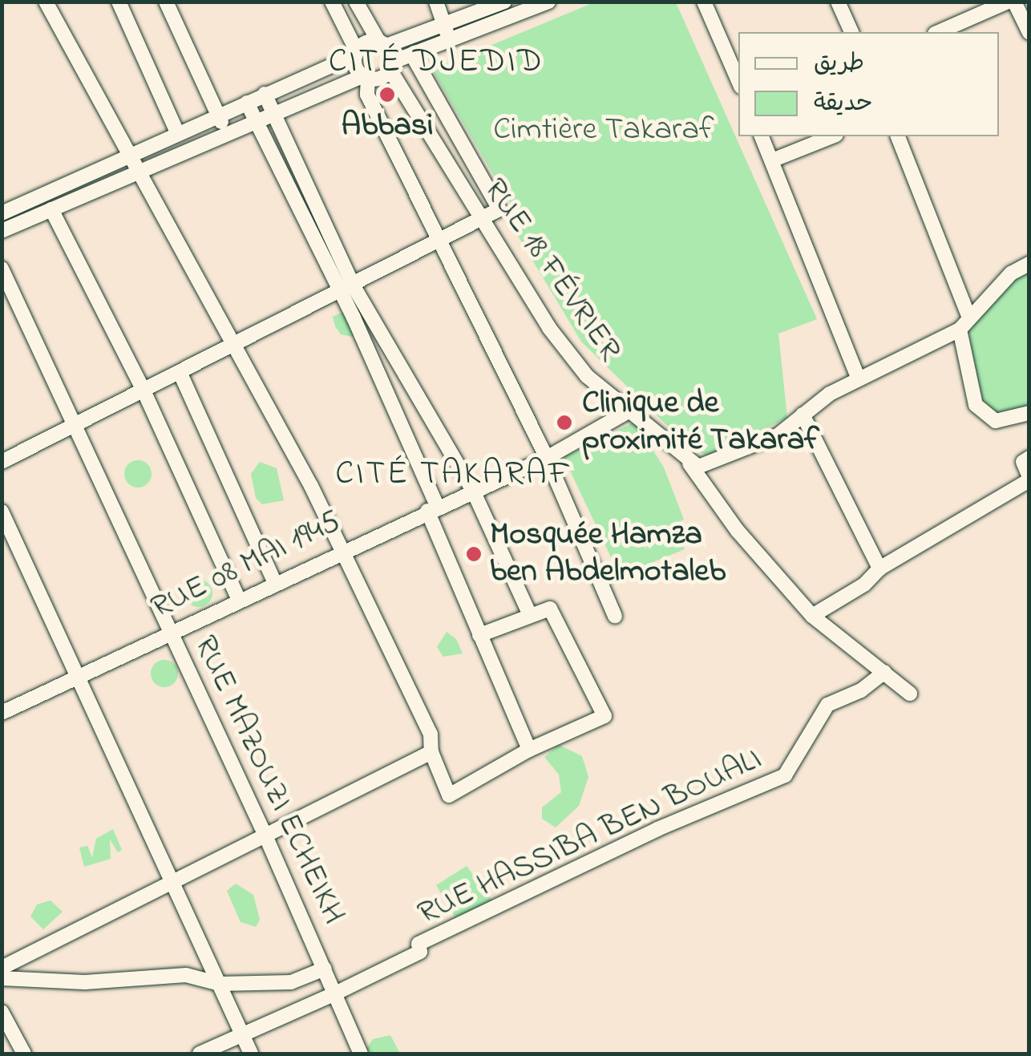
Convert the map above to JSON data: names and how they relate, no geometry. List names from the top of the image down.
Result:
{
  "streets": {
    "street": [
      "RUE 18 FÉVRIER",
      "RUE 08 MAI 1945",
      "RUE MAZOUZI ECHEIKH",
      "RUE HASSIBA BEN BOUALI"
    ]
  },
  "crossings": [
    ["RUE 18 FÉVRIER", "RUE 08 MAI 1945"],
    ["RUE 08 MAI 1945", "RUE MAZOUZI ECHEIKH"],
    ["RUE MAZOUZI ECHEIKH", "RUE HASSIBA BEN BOUALI"]
  ],
  "districts": ["CITÉ DJEDID", "CITÉ TAKARAF"],
  "parks": ["Cimtière Takaraf"],
  "places": ["Abbasi", "Clinique de proximité Takaraf", "Mosquée Hamza ben Abdelmotaleb"],
  "legend": ["طريق", "حديقة"]
}
